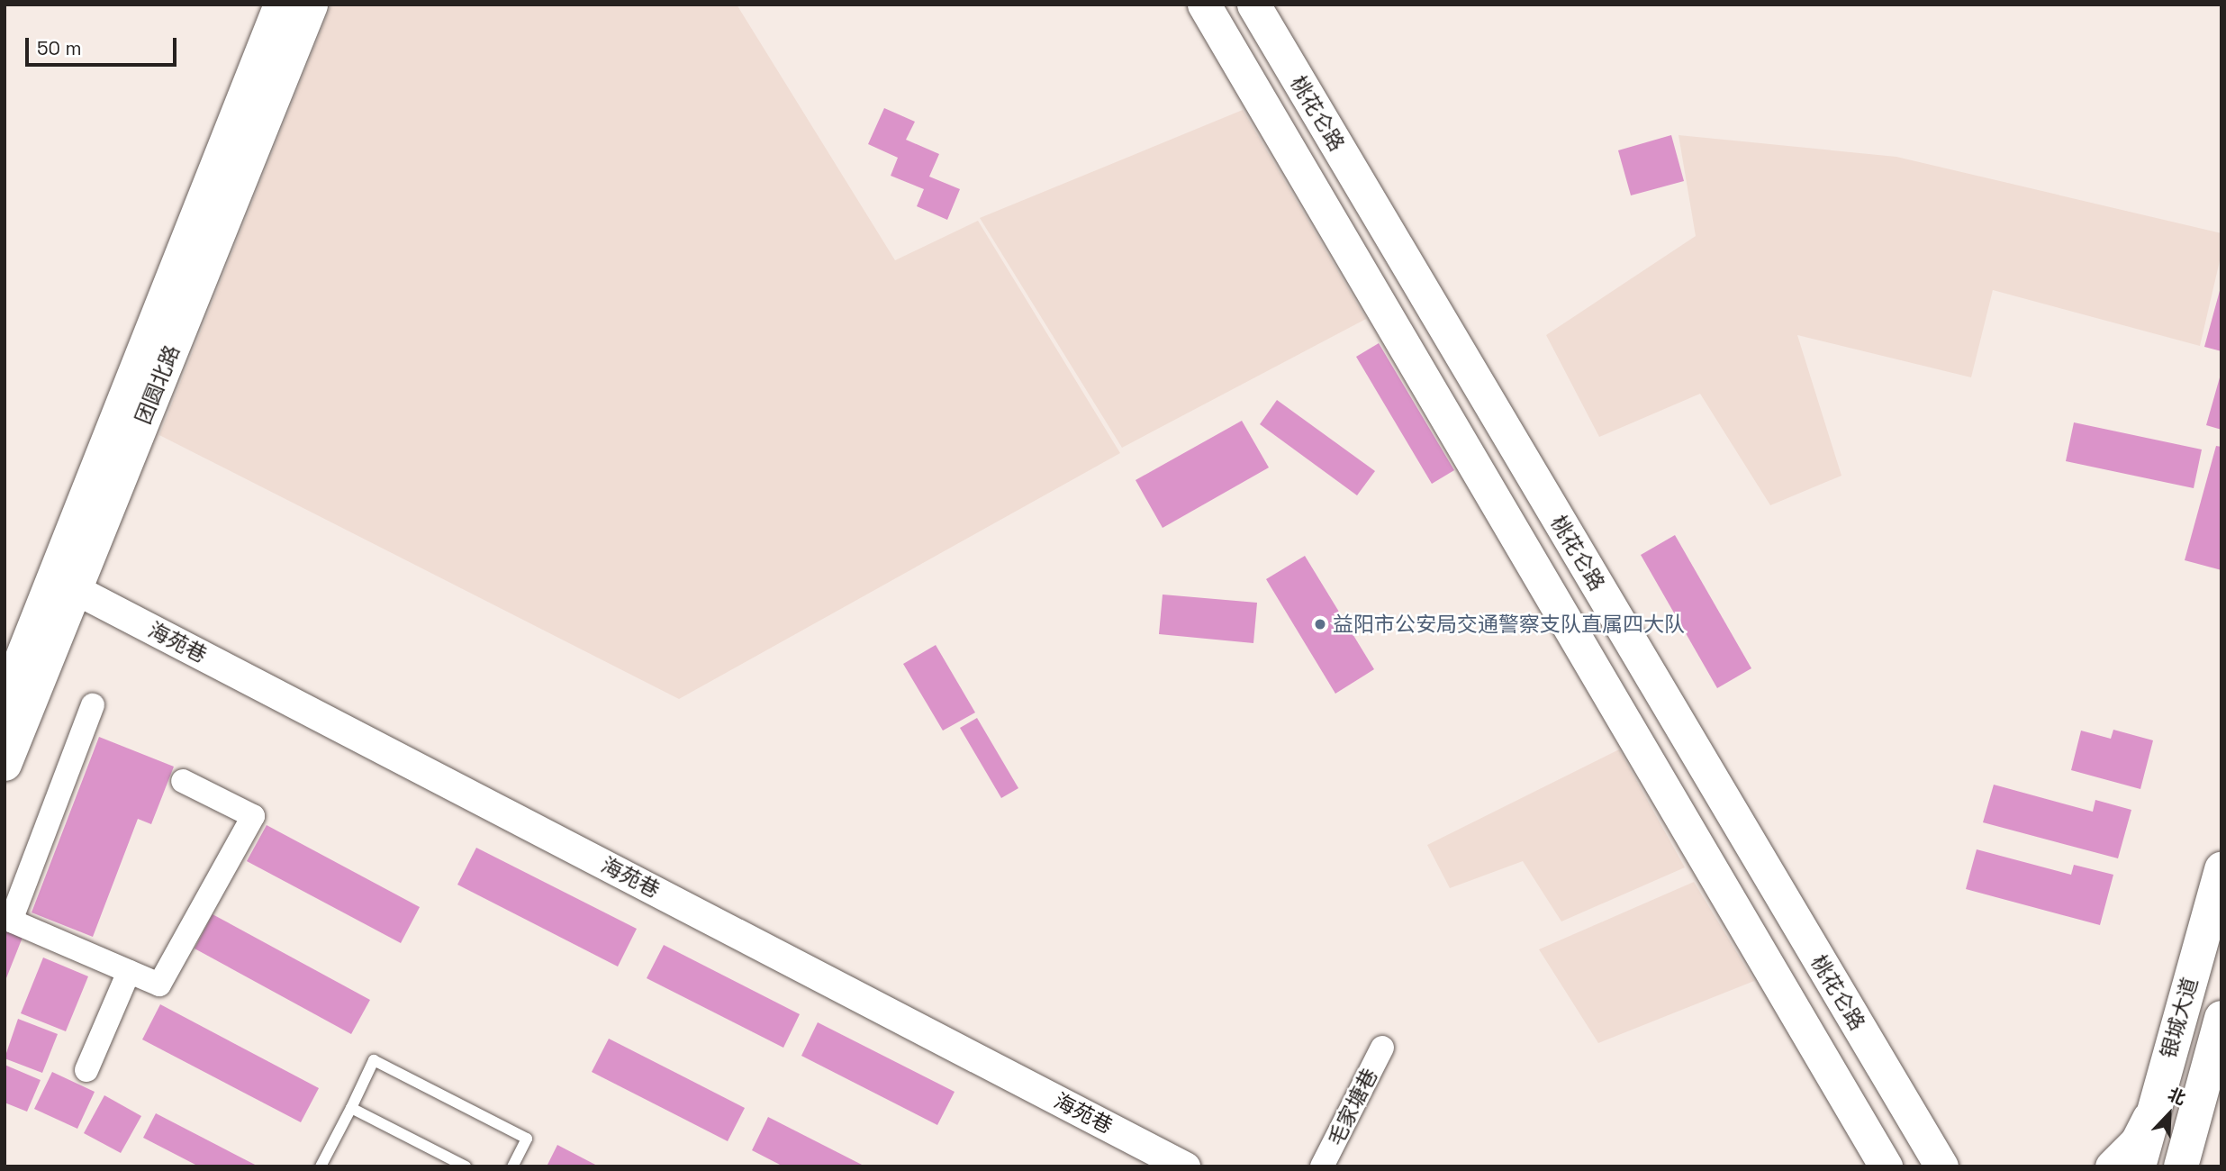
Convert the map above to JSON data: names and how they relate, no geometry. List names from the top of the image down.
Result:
{
  "streets": {
    "main road": ["桃花仑路", "团圆北路", "银城大道"],
    "street": ["海苑巷", "毛家塘巷"]
  },
  "crossings": [
    ["团圆北路", "海苑巷"]
  ],
  "places": ["益阳市公安局交通警察支队直属四大队"],
  "scale_bar": "50 m",
  "north": "top right"
}
